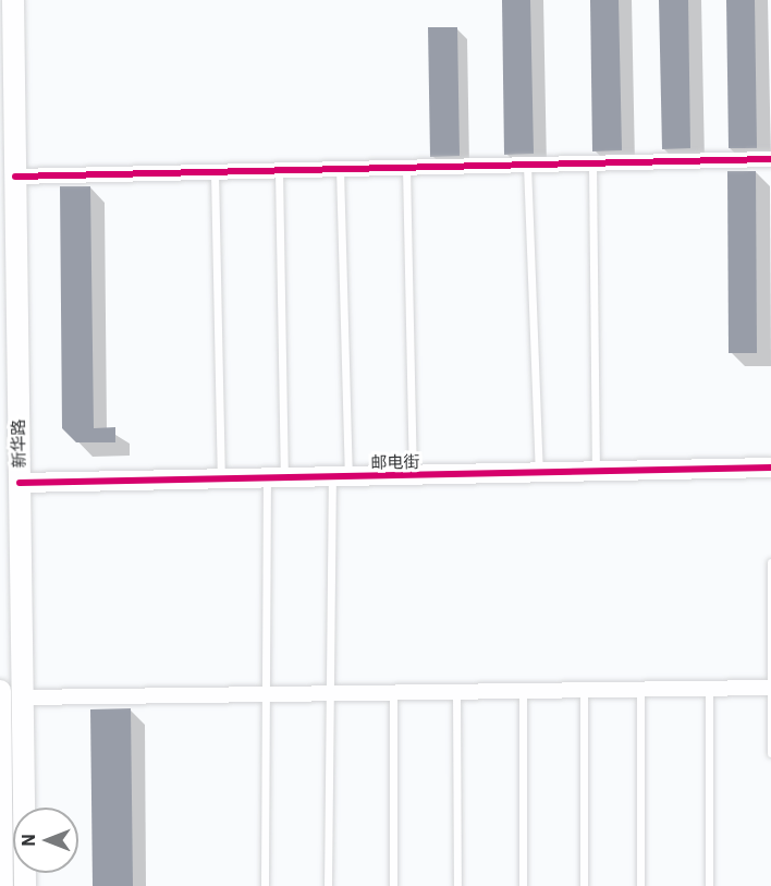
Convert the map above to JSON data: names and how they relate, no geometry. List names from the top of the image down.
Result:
{
  "streets": {
    "main road": ["新华路"],
    "street": ["邮电街"]
  },
  "crossings": [
    ["新华路", "邮电街"]
  ],
  "north": "left"
}
